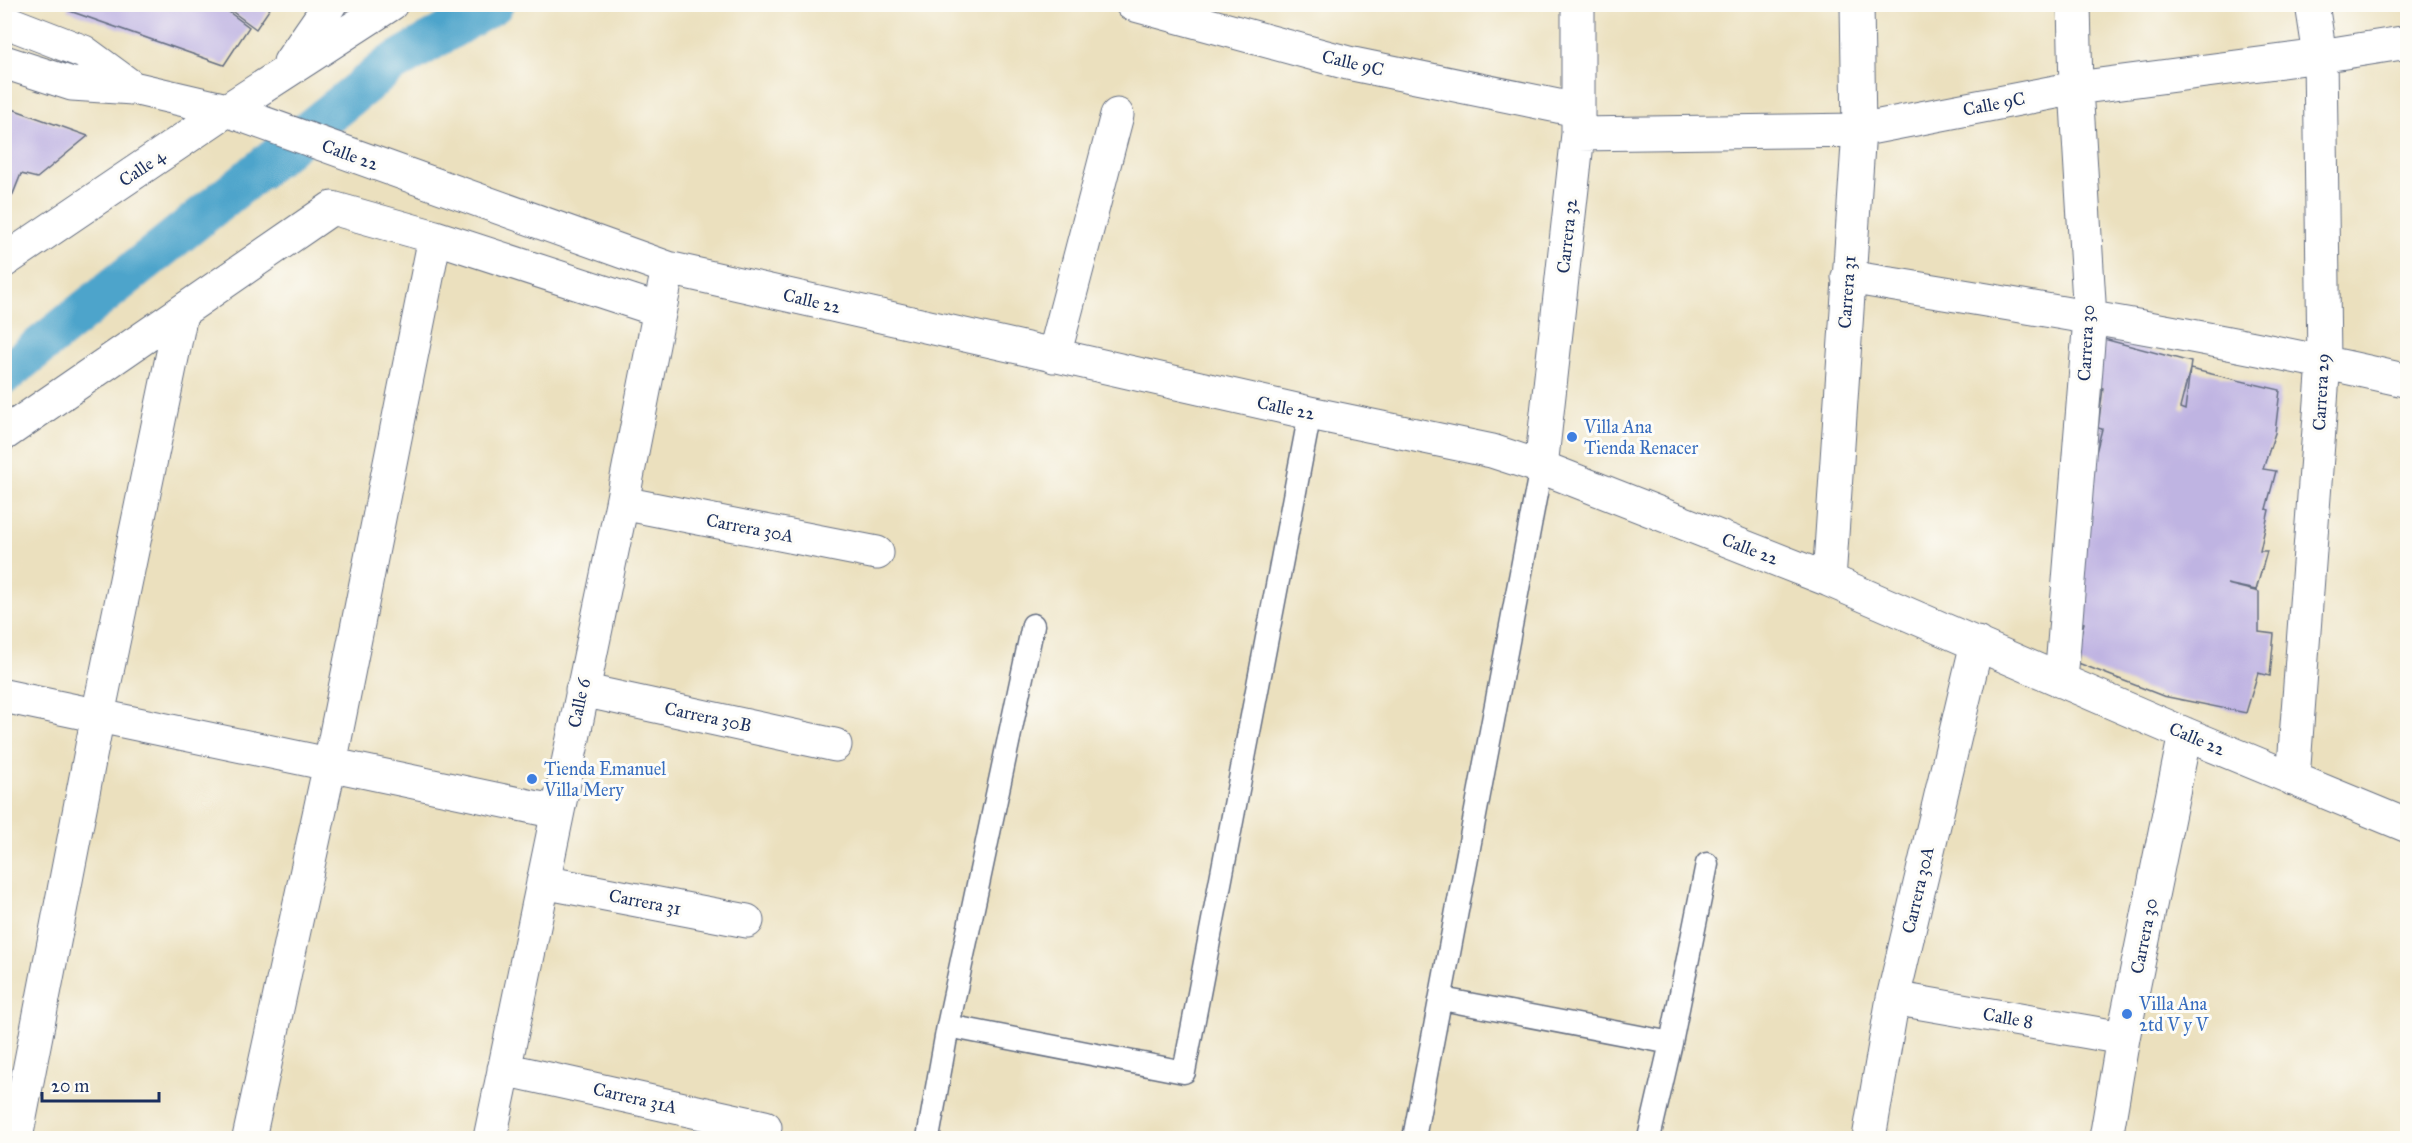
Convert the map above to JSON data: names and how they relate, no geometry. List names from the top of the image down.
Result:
{
  "streets": {
    "street": [
      "Calle 9C",
      "Calle 22",
      "Calle 4",
      "Carrera 32",
      "Carrera 31",
      "Carrera 30",
      "Carrera 29",
      "Carrera 30A",
      "Calle 6",
      "Carrera 30B",
      "Calle 8",
      "Carrera 31A"
    ]
  },
  "crossings": [
    ["Calle 9C", "Carrera 32"],
    ["Calle 9C", "Carrera 31"],
    ["Calle 9C", "Carrera 30"],
    ["Calle 9C", "Carrera 29"],
    ["Calle 22", "Calle 4"],
    ["Calle 22", "Carrera 32"],
    ["Calle 22", "Carrera 31"],
    ["Calle 22", "Carrera 30"],
    ["Calle 22", "Carrera 29"],
    ["Calle 22", "Carrera 30A"],
    ["Calle 22", "Calle 6"],
    ["Carrera 31", "Calle 6"],
    ["Carrera 30", "Calle 8"],
    ["Carrera 30A", "Calle 6"],
    ["Carrera 30A", "Calle 8"],
    ["Calle 6", "Carrera 30B"],
    ["Calle 6", "Carrera 31A"]
  ],
  "places": ["Villa Ana Tienda Renacer", "Tienda Emanuel Villa Mery", "Villa Ana 2td V y V"],
  "scale_bar": "20 m"
}
